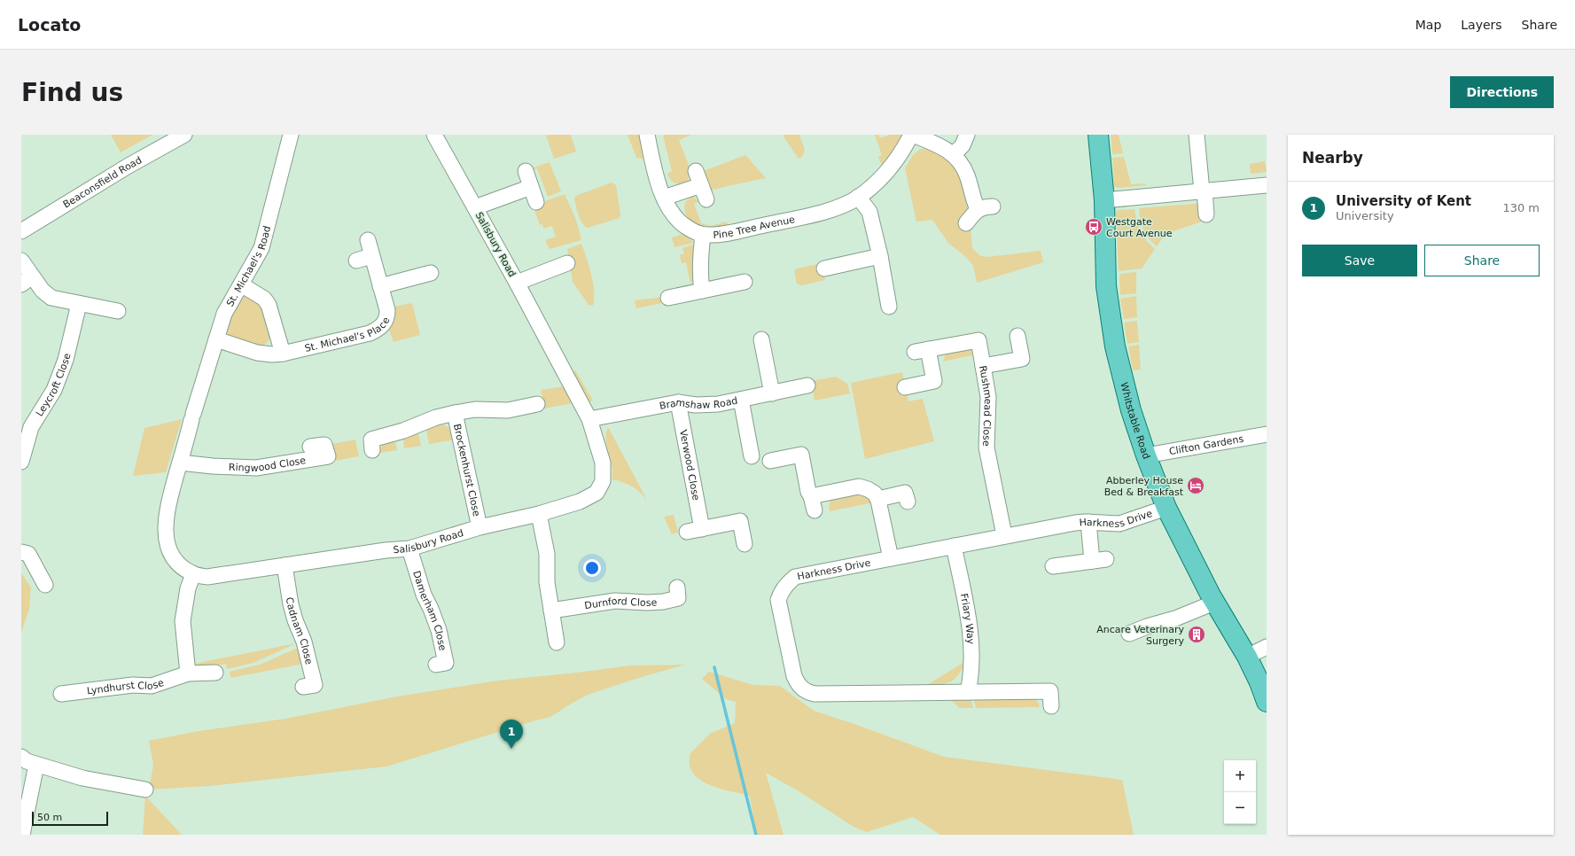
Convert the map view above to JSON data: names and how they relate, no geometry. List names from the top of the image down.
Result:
{
  "streets": {
    "main road": ["Whitstable Road"],
    "street": [
      "Beaconsfield Road",
      "Pine Tree Avenue",
      "Salisbury Road",
      "St. Michael's Road",
      "St. Michael's Place",
      "Leycroft Close",
      "Bramshaw Road",
      "Rushmead Close",
      "Clifton Gardens",
      "Ringwood Close",
      "Verwood Close",
      "Brockenhurst Close",
      "Harkness Drive",
      "Durnford Close",
      "Damerham Close",
      "Friary Way",
      "Cadnam Close",
      "Lyndhurst Close"
    ]
  },
  "crossings": [
    ["Salisbury Road", "St. Michael's Road"],
    ["Salisbury Road", "Bramshaw Road"],
    ["Salisbury Road", "Ringwood Close"],
    ["Salisbury Road", "Brockenhurst Close"],
    ["Salisbury Road", "Damerham Close"],
    ["Salisbury Road", "Cadnam Close"],
    ["St. Michael's Road", "St. Michael's Place"],
    ["Bramshaw Road", "Verwood Close"],
    ["Rushmead Close", "Harkness Drive"],
    ["Whitstable Road", "Clifton Gardens"],
    ["Whitstable Road", "Harkness Drive"],
    ["Harkness Drive", "Friary Way"]
  ],
  "places": {
    "bus stop": ["Westgate Court Avenue"],
    "hotel": ["Abberley House Bed & Breakfast"],
    "building": ["Ancare Veterinary Surgery"]
  },
  "scale_bar": "50 m",
  "page": {
    "header": "Locato",
    "nav": ["Map", "Layers", "Share"],
    "buttons": [
      "Directions",
      ["Save", "Share"]
    ],
    "title": "Find us",
    "heading": "Nearby",
    "list": [
      {
        "mark": "1",
        "name": "University of Kent",
        "note": "University",
        "value": "130 m"
      }
    ],
    "pins": "1",
    "map_buttons": ["+", "−"],
    "scale": "50 m"
  }
}
